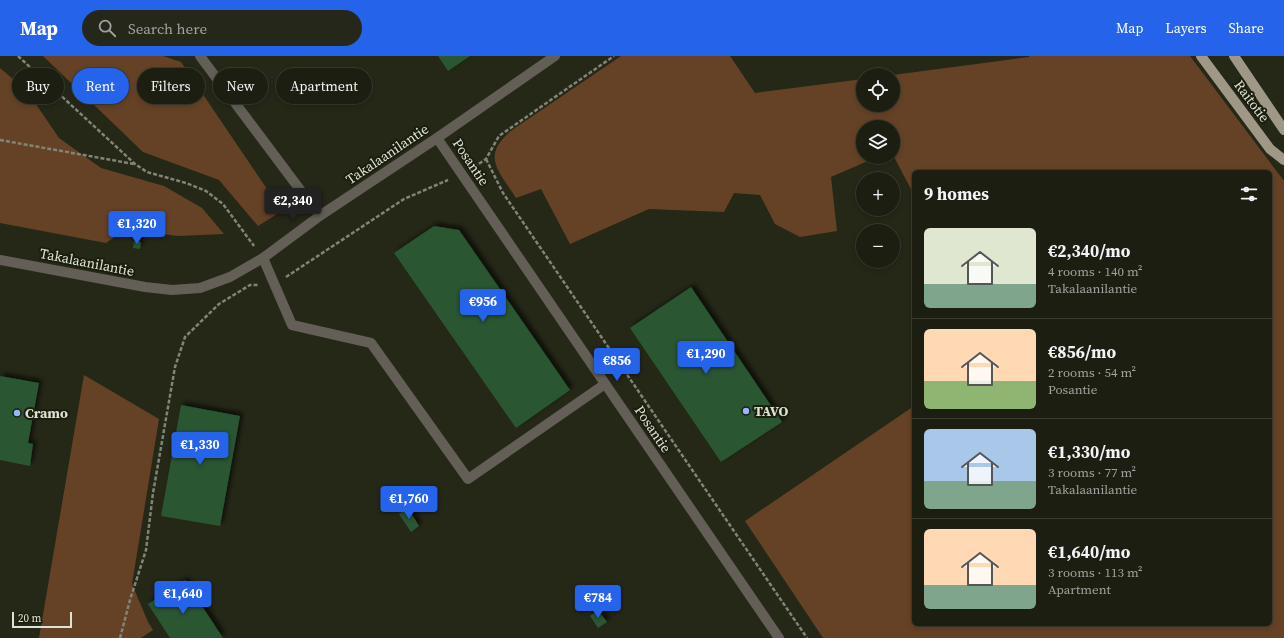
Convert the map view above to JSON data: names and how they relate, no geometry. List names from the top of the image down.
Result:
{
  "streets": {
    "main road": ["Raitotie"],
    "street": ["Takalaanilantie", "Posantie"]
  },
  "crossings": [
    ["Takalaanilantie", "Posantie"]
  ],
  "places": ["TAVO", "Cramo"],
  "scale_bar": "20 m",
  "page": {
    "header": "Map",
    "search": "Search here",
    "nav": ["Map", "Layers", "Share"],
    "map_buttons": ["+", "−"],
    "chip": [
      "Buy",
      "Rent",
      "Filters",
      "New",
      "Apartment"
    ],
    "heading": "9 homes",
    "price": [
      "€2,340",
      "€1,320",
      "€956",
      "€1,290",
      "€856",
      "€1,330",
      "€1,760",
      "€1,640",
      "€784"
    ],
    "list": [
      {
        "name": "€2,340/mo",
        "note": "4 rooms · 140 m² · Takalaanilantie"
      },
      {
        "name": "€856/mo",
        "note": "2 rooms · 54 m² · Posantie"
      },
      {
        "name": "€1,330/mo",
        "note": "3 rooms · 77 m² · Takalaanilantie"
      },
      {
        "name": "€1,640/mo",
        "note": "3 rooms · 113 m² · Apartment"
      }
    ],
    "scale": "20 m"
  }
}
